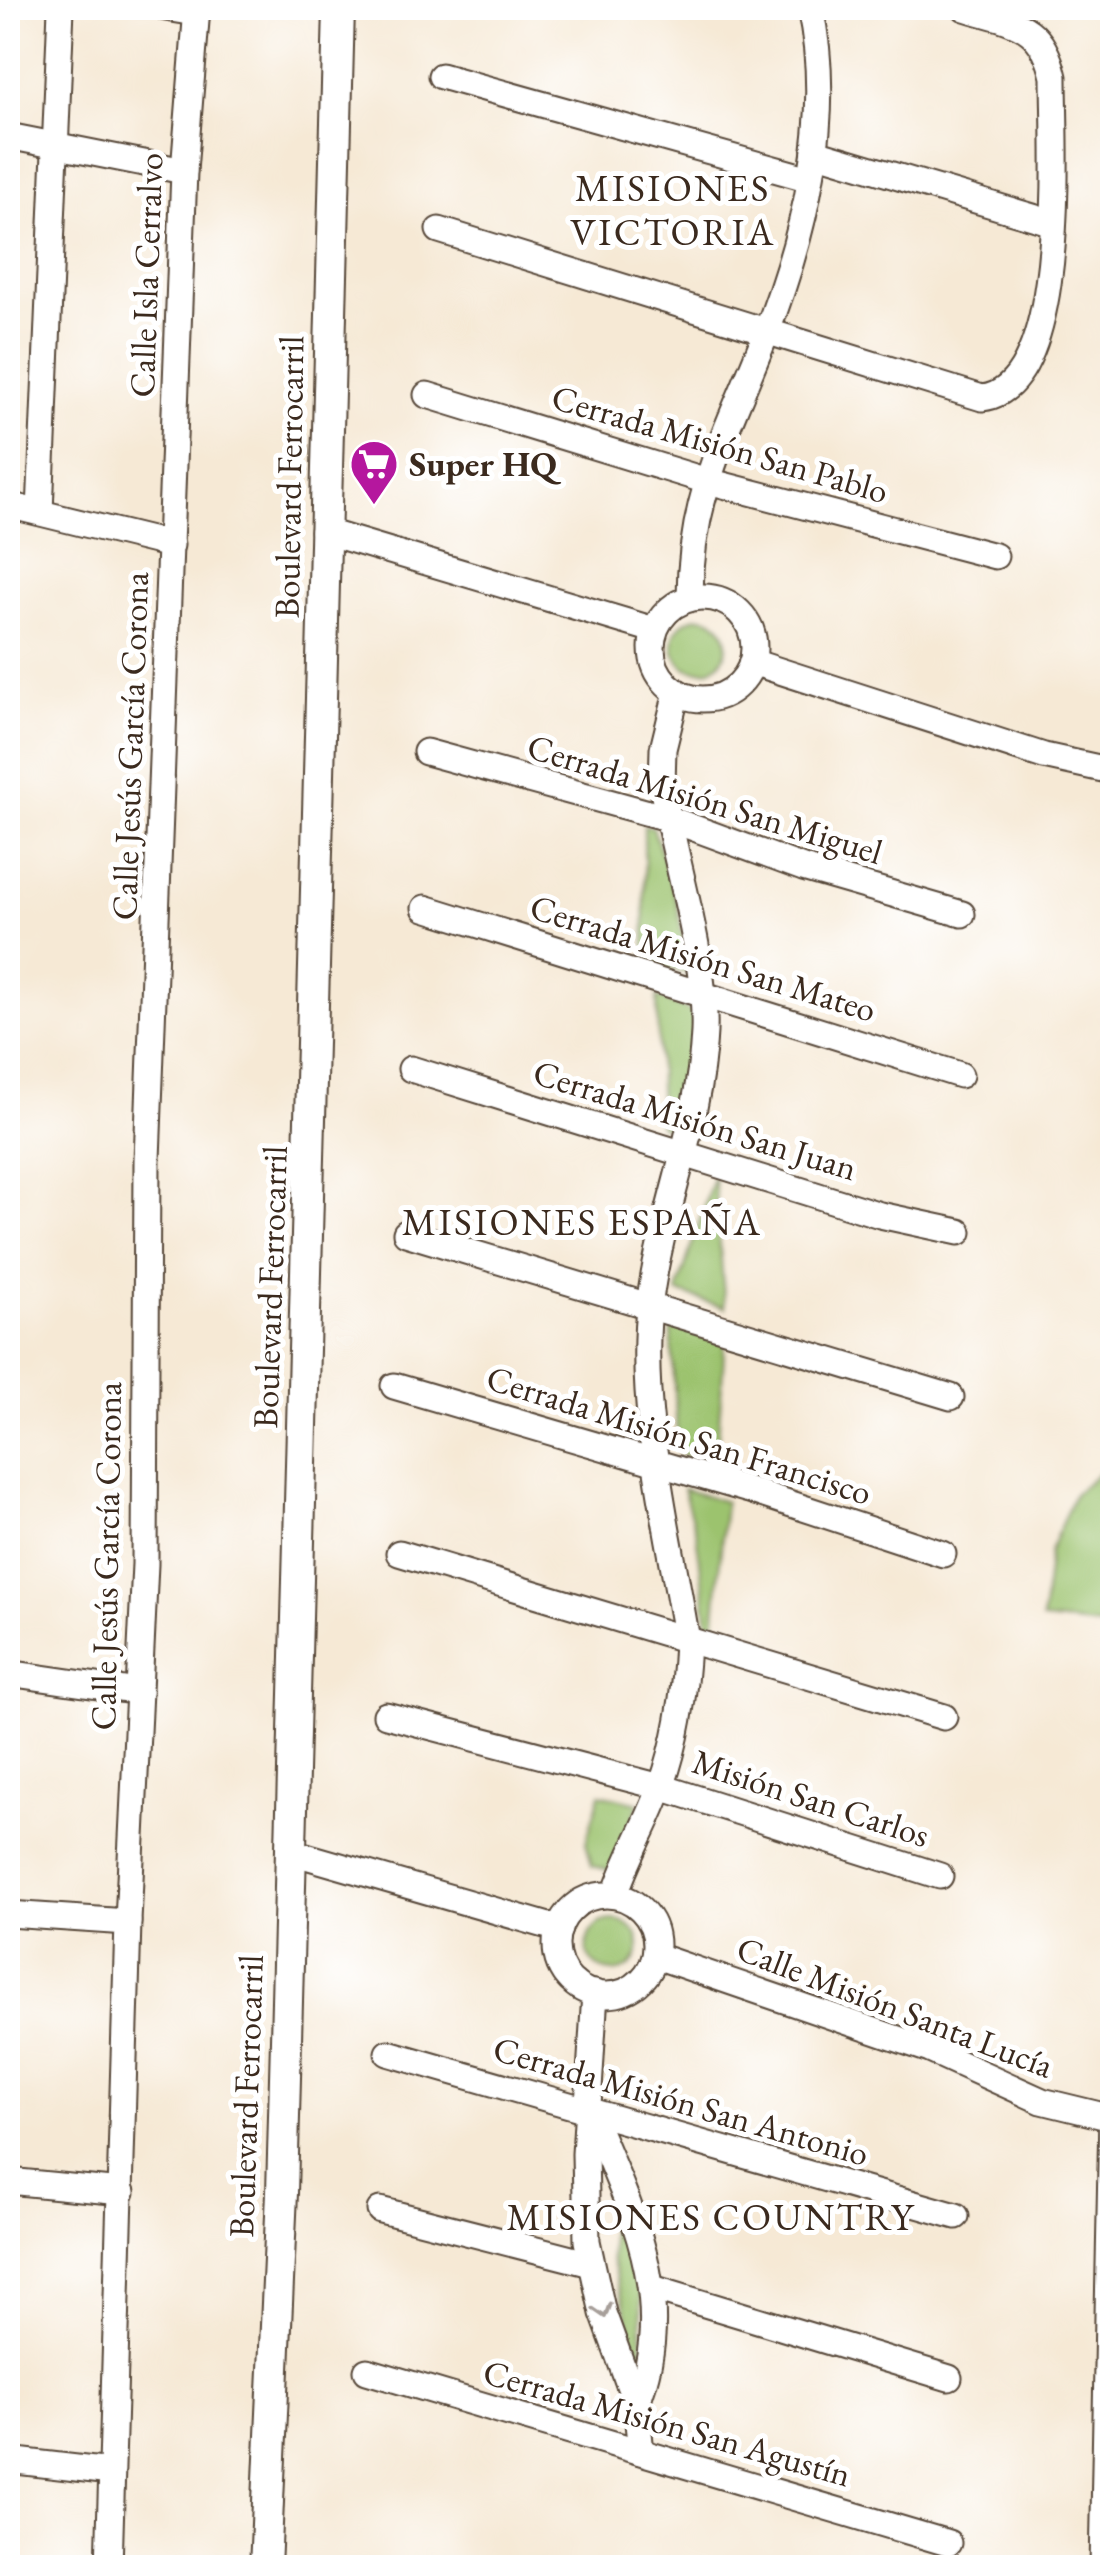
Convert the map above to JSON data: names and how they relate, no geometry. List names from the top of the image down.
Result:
{
  "streets": {
    "main road": ["Boulevard Ferrocarril"],
    "street": [
      "Calle Isla Cerralvo",
      "Cerrada Misión San Pablo",
      "Calle Jesús García Corona",
      "Cerrada Misión San Miguel",
      "Cerrada Misión San Mateo",
      "Cerrada Misión San Juan",
      "Cerrada Misión San Francisco",
      "Misión San Carlos",
      "Calle Misión Santa Lucía",
      "Cerrada Misión San Antonio",
      "Cerrada Misión San Agustín"
    ]
  },
  "crossings": [
    ["Calle Isla Cerralvo", "Calle Jesús García Corona"]
  ],
  "districts": ["MISIONES VICTORIA", "MISIONES ESPAÑA", "MISIONES COUNTRY"],
  "places": {
    "supermarket": ["Super HQ"]
  }
}
